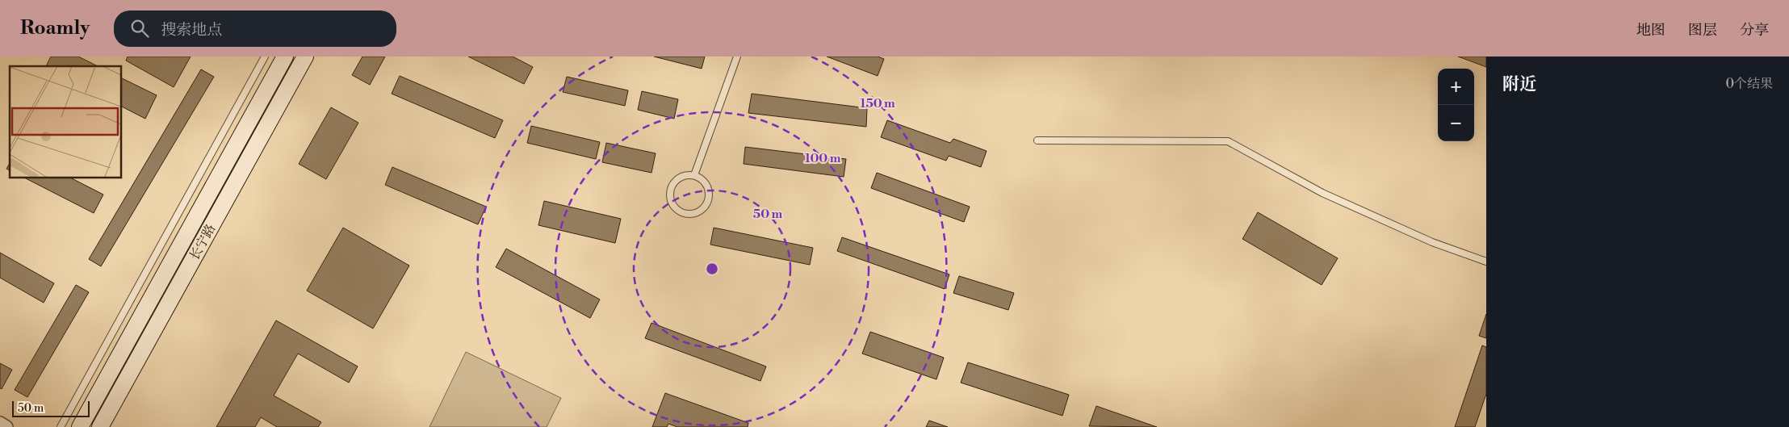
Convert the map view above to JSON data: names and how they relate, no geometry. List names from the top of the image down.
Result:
{
  "streets": {
    "main road": ["长宁路"]
  },
  "scale_bar": "50 m",
  "page": {
    "header": "Roamly",
    "search": "搜索地点",
    "nav": ["地图", "图层", "分享"],
    "heading": ["附近", "0个结果"],
    "map_buttons": ["+", "−"],
    "scale": "50 m"
  },
  "rings": ["150 m", "100 m", "50 m"]
}
